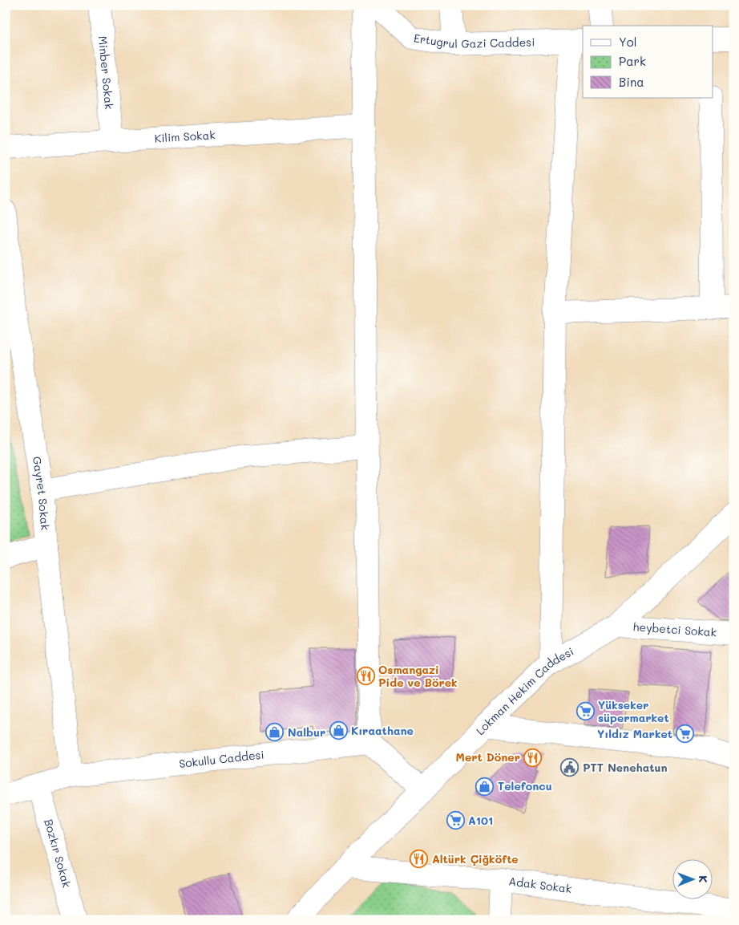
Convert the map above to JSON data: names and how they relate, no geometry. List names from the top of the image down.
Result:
{
  "streets": {
    "street": [
      "Ertugrul Gazi Caddesi",
      "Minber Sokak",
      "Kilim Sokak",
      "Gayret Sokak",
      "heybetci Sokak",
      "Lokman Hekim Caddesi",
      "Sokullu Caddesi",
      "Bozkır Sokak",
      "Adak Sokak"
    ]
  },
  "crossings": [
    ["Minber Sokak", "Kilim Sokak"],
    ["Gayret Sokak", "Sokullu Caddesi"],
    ["heybetci Sokak", "Lokman Hekim Caddesi"],
    ["Lokman Hekim Caddesi", "Adak Sokak"],
    ["Sokullu Caddesi", "Bozkır Sokak"]
  ],
  "places": {
    "restaurant": ["Osmangazi Pide ve Börek", "Mert Döner", "Altürk Çiğköfte"],
    "supermarket": ["Yükseker süpermarket", "Yıldız Market", "A101"],
    "shop": ["Kıraathane", "Nalbur", "Telefoncu"],
    "public building": ["PTT Nenehatun"]
  },
  "legend": ["Yol", "Park", "Bina"],
  "north": "right"
}
